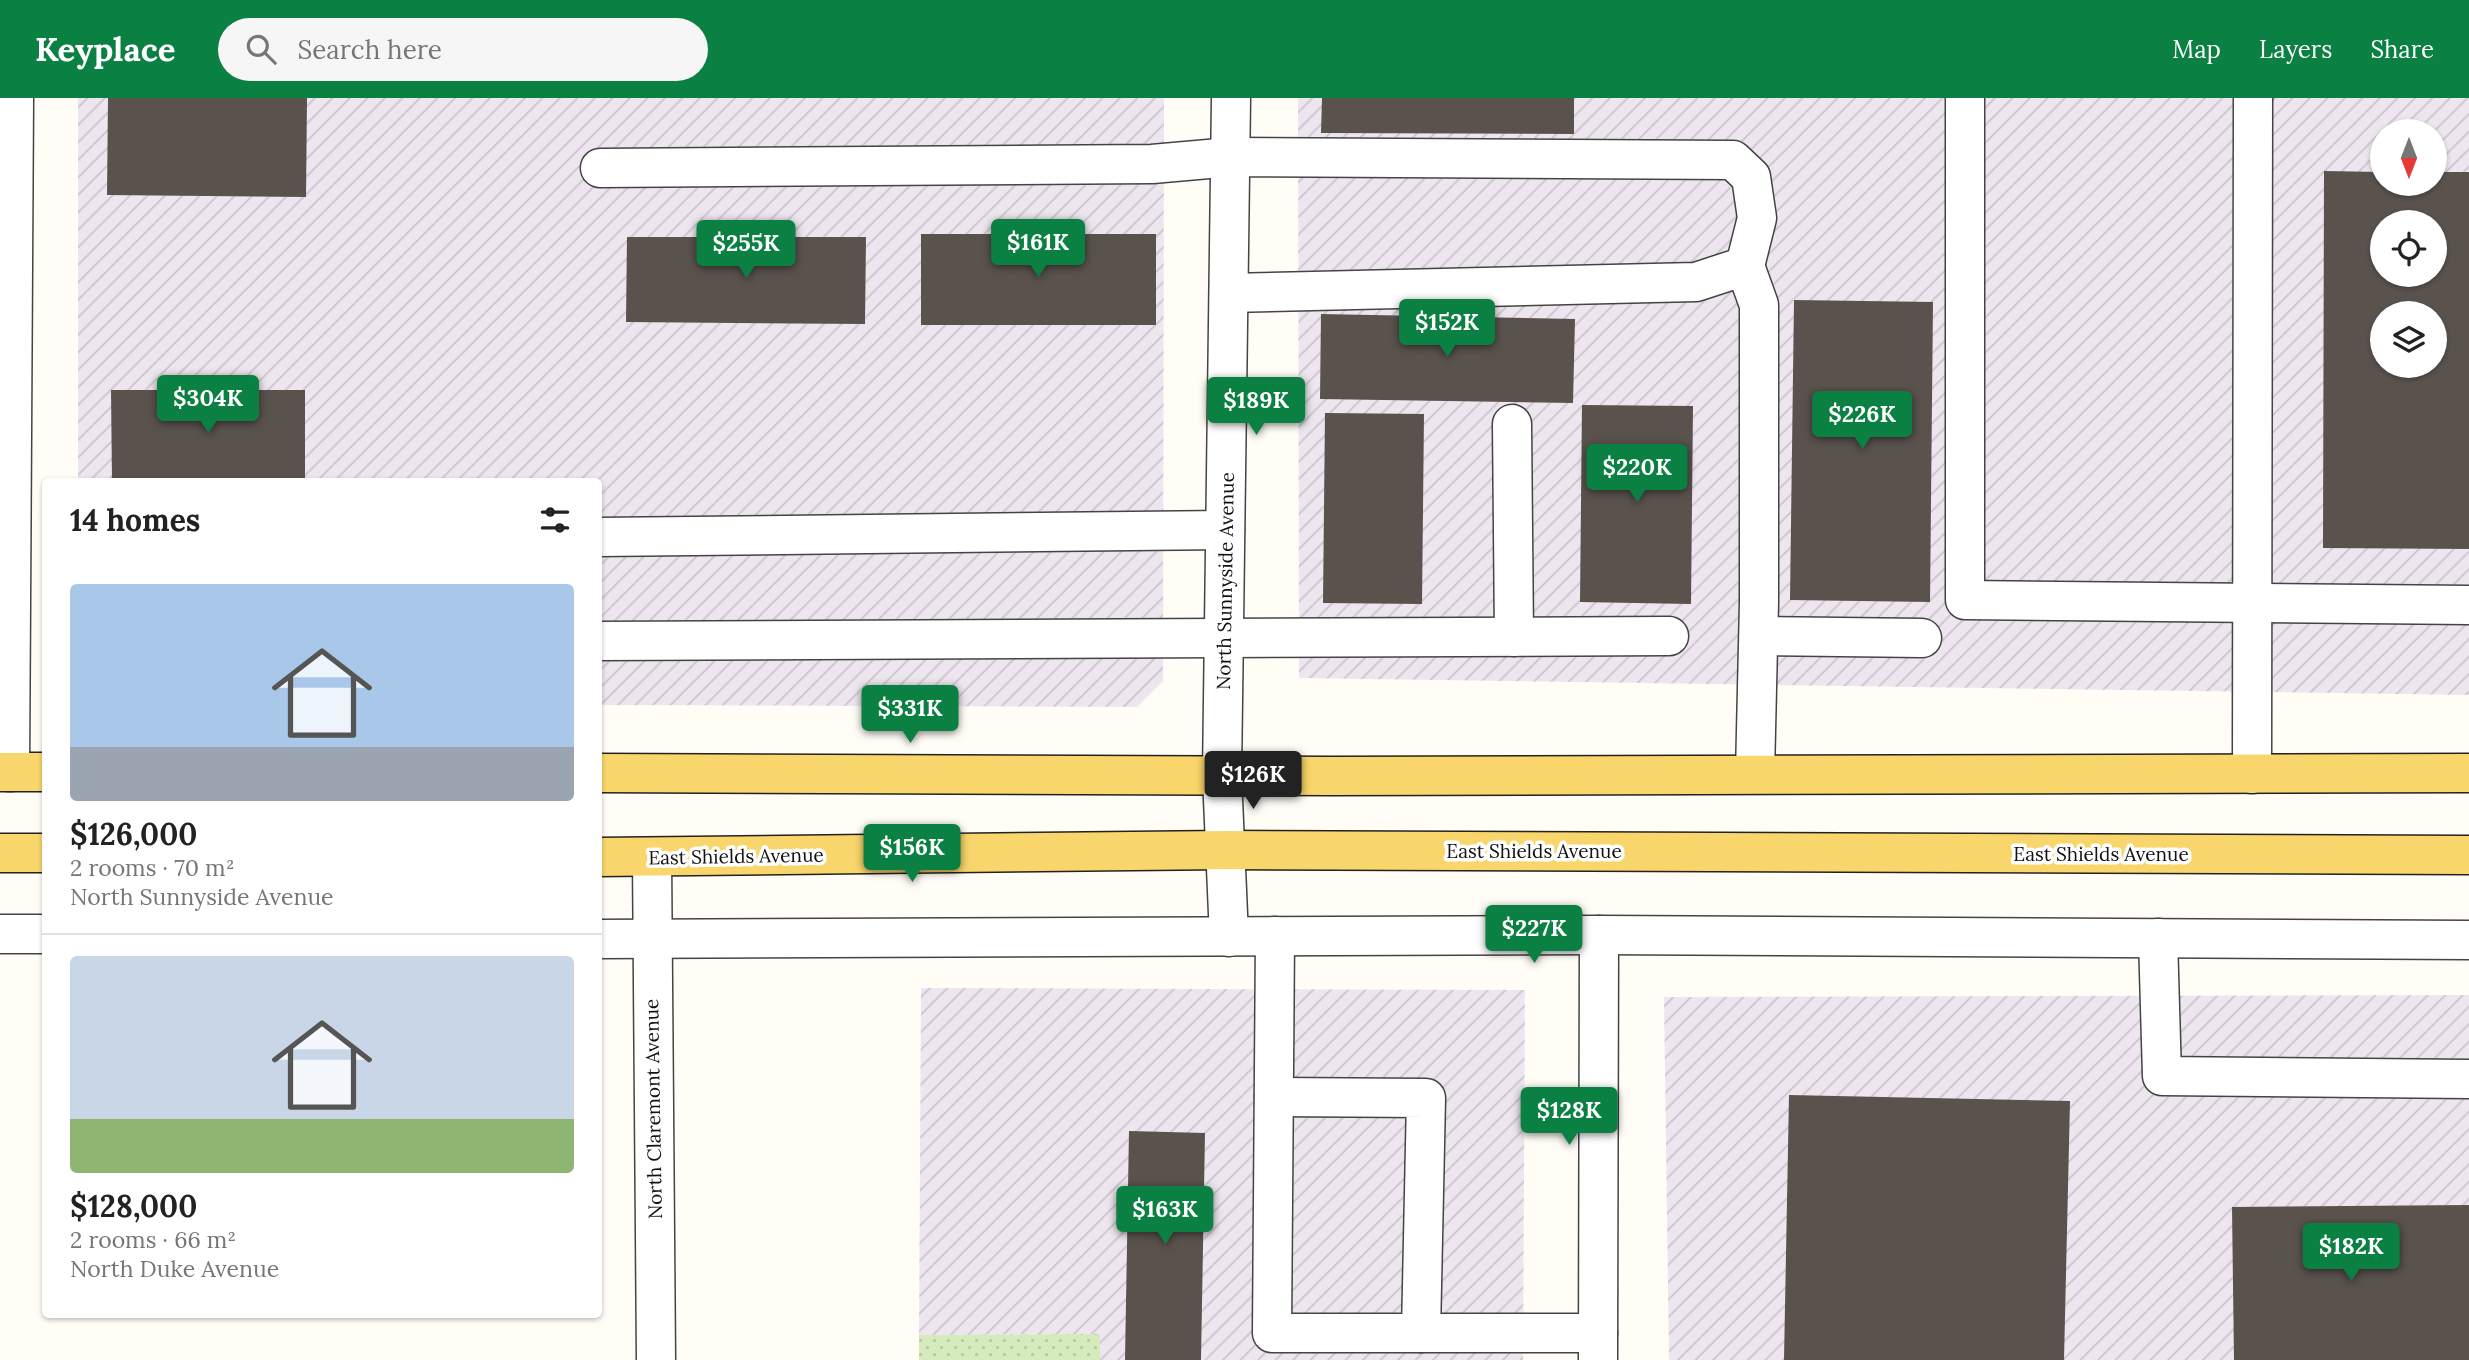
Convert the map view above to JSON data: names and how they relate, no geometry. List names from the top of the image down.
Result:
{
  "streets": {
    "main road": ["East Shields Avenue"],
    "street": ["North Sunnyside Avenue", "North Claremont Avenue"]
  },
  "crossings": [
    ["North Sunnyside Avenue", "East Shields Avenue"],
    ["East Shields Avenue", "North Claremont Avenue"]
  ],
  "north": "bottom",
  "page": {
    "header": "Keyplace",
    "search": "Search here",
    "nav": ["Map", "Layers", "Share"],
    "price": [
      "$161K",
      "$255K",
      "$152K",
      "$304K",
      "$189K",
      "$226K",
      "$220K",
      "$331K",
      "$126K",
      "$156K",
      "$227K",
      "$128K",
      "$163K",
      "$182K"
    ],
    "heading": "14 homes",
    "list": [
      {
        "name": "$126,000",
        "note": "2 rooms · 70 m² · North Sunnyside Avenue"
      },
      {
        "name": "$128,000",
        "note": "2 rooms · 66 m² · North Duke Avenue"
      }
    ]
  }
}
